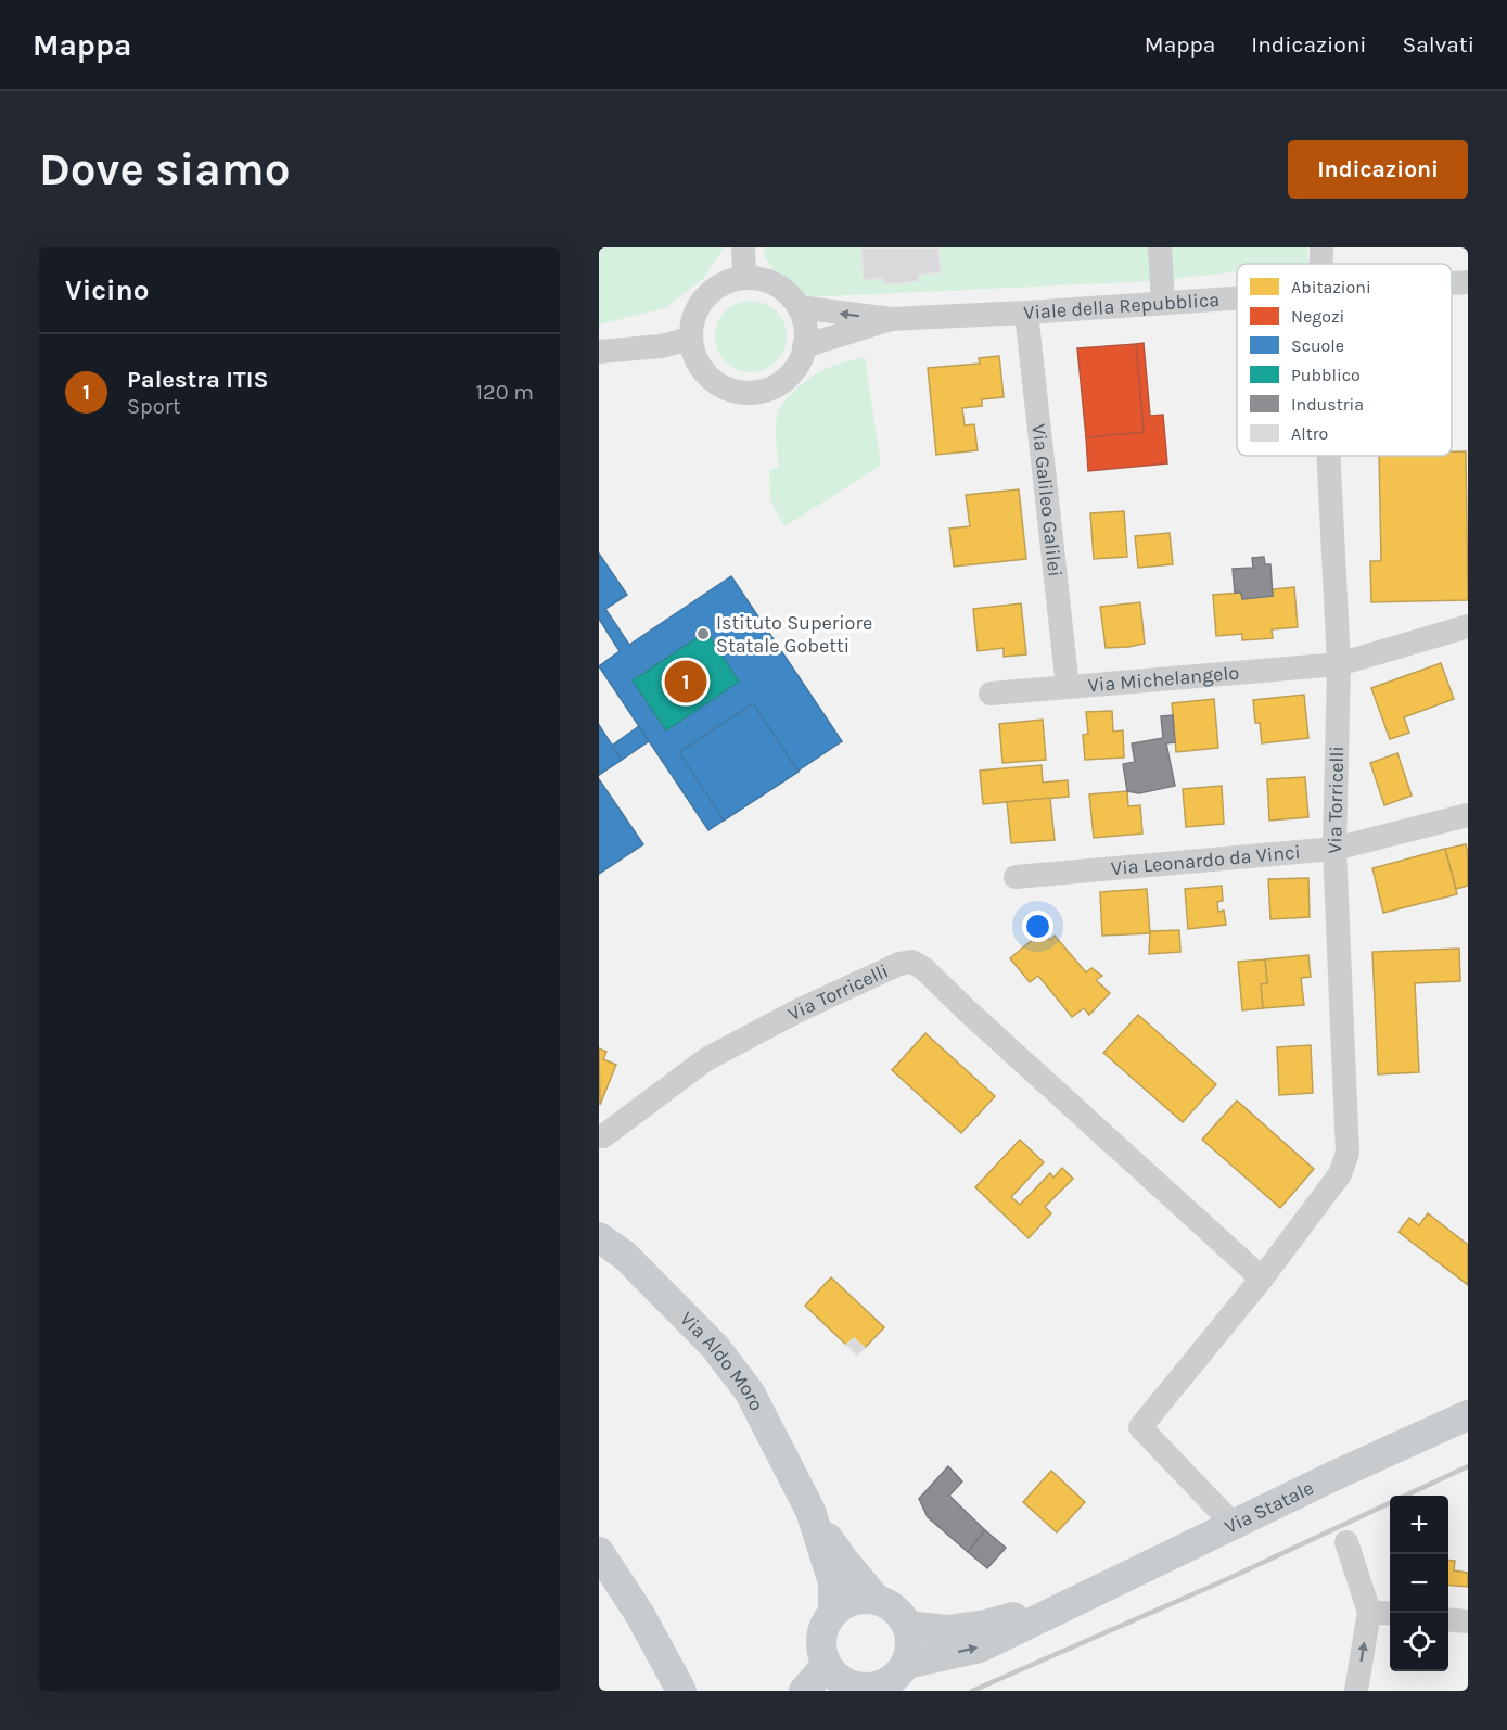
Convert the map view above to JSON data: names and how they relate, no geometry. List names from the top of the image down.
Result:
{
  "streets": {
    "main road": ["Via Aldo Moro", "Via Statale"],
    "street": [
      "Viale della Repubblica",
      "Via Galileo Galilei",
      "Via Michelangelo",
      "Via Torricelli",
      "Via Leonardo da Vinci"
    ]
  },
  "crossings": [
    ["Viale della Repubblica", "Via Galileo Galilei"],
    ["Via Galileo Galilei", "Via Michelangelo"],
    ["Via Michelangelo", "Via Torricelli"],
    ["Via Torricelli", "Via Leonardo da Vinci"],
    ["Via Torricelli", "Via Statale"],
    ["Via Aldo Moro", "Via Statale"]
  ],
  "places": ["Istituto Superiore Statale Gobetti"],
  "legend": [
    "Abitazioni",
    "Negozi",
    "Scuole",
    "Pubblico",
    "Industria",
    "Altro"
  ],
  "page": {
    "header": "Mappa",
    "nav": ["Mappa", "Indicazioni", "Salvati"],
    "buttons": "Indicazioni",
    "title": "Dove siamo",
    "heading": "Vicino",
    "list": [
      {
        "mark": "1",
        "name": "Palestra ITIS",
        "note": "Sport",
        "value": "120 m"
      }
    ],
    "pins": "1",
    "map_buttons": ["+", "−"]
  }
}
